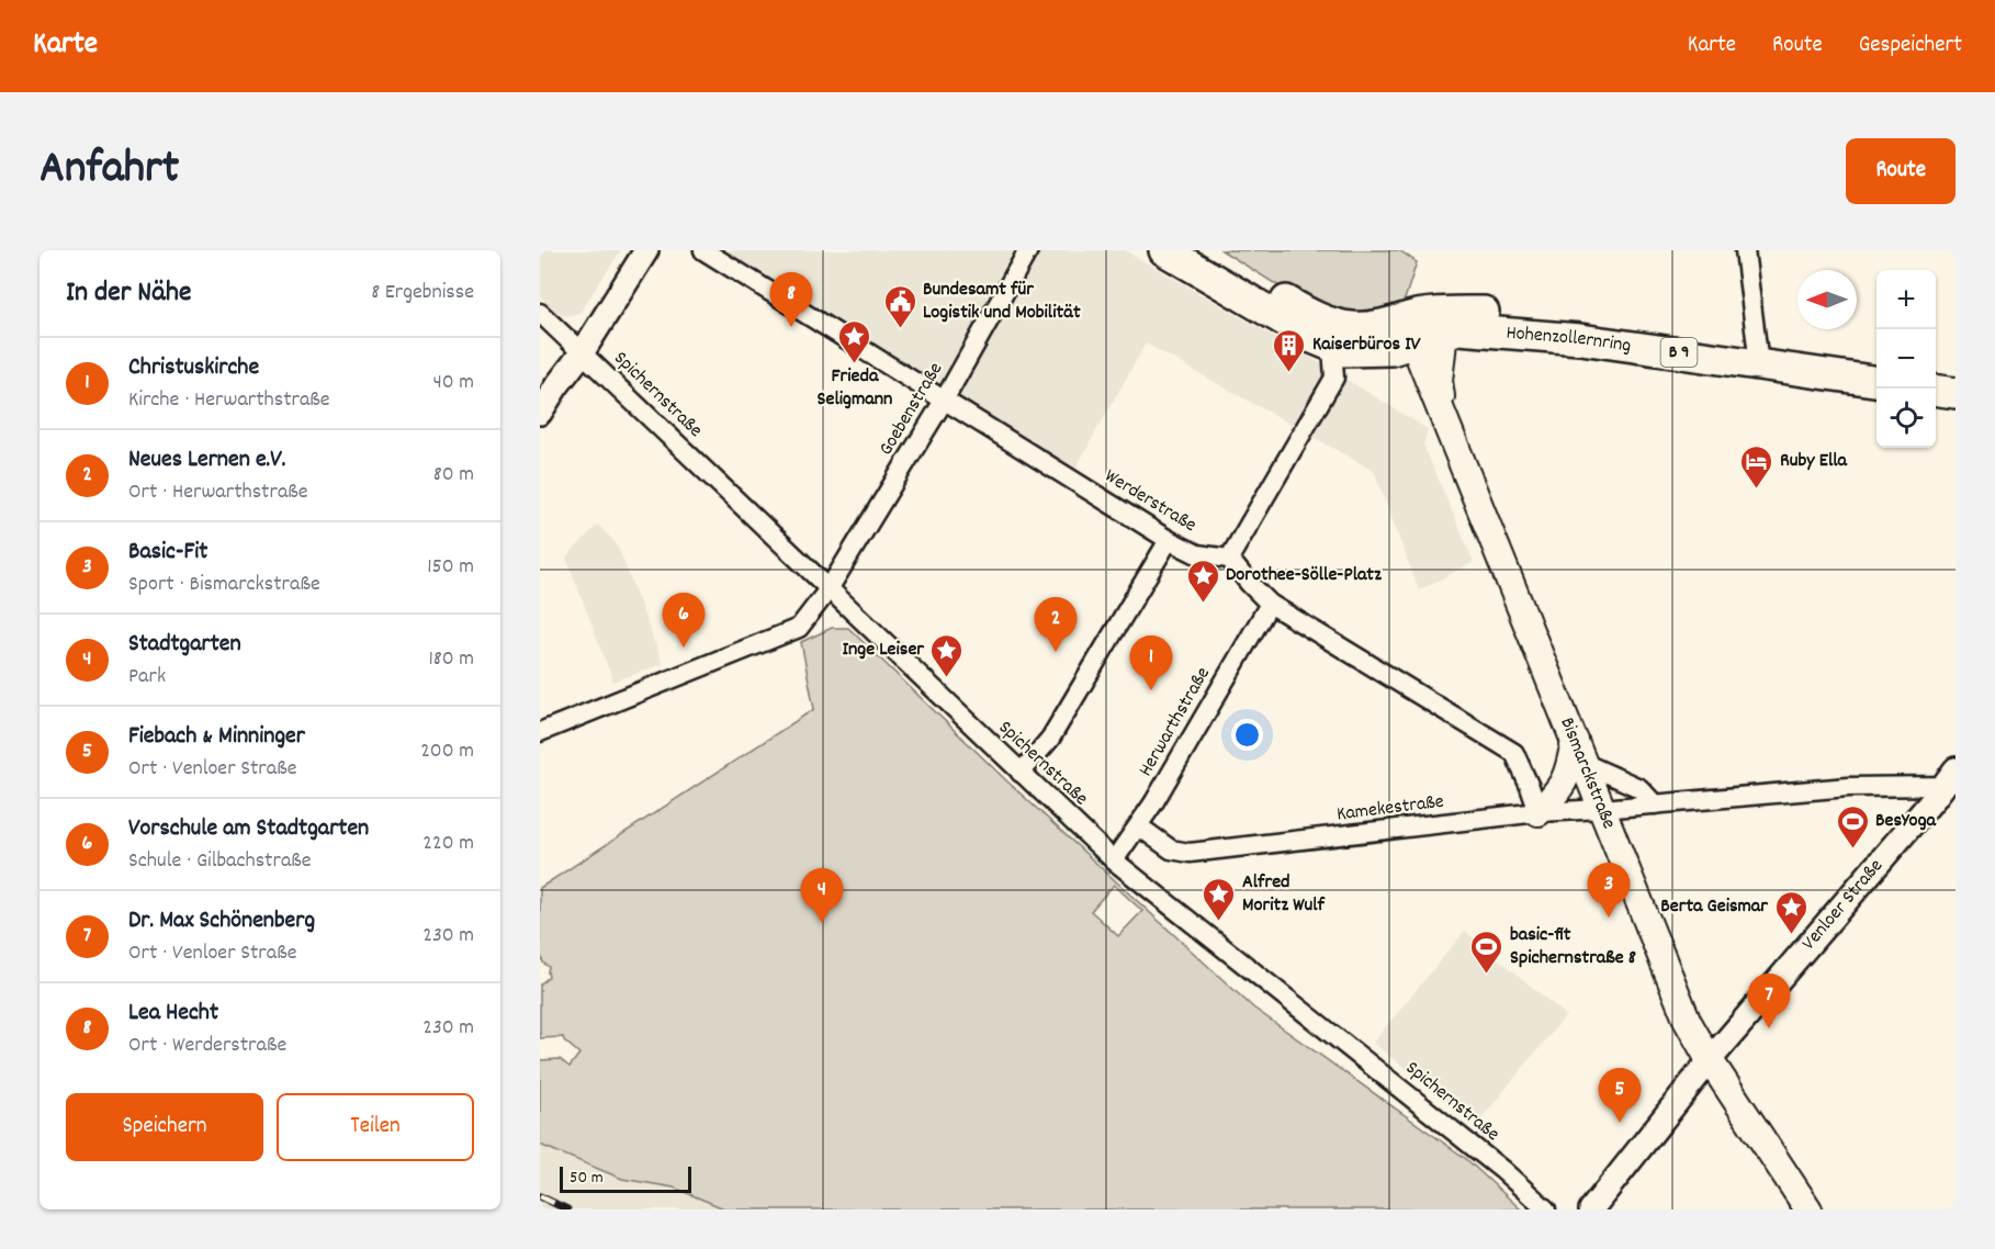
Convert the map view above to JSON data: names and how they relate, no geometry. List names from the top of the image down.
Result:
{
  "streets": {
    "main road": ["Hohenzollernring", "B 9", "Bismarckstraße"],
    "street": [
      "Spichernstraße",
      "Goebenstraße",
      "Werderstraße",
      "Herwarthstraße",
      "Kamekestraße",
      "Venloer Straße"
    ]
  },
  "crossings": [
    ["Hohenzollernring", "B 9"],
    ["Spichernstraße", "Goebenstraße"],
    ["Spichernstraße", "Herwarthstraße"],
    ["Goebenstraße", "Werderstraße"],
    ["Herwarthstraße", "Kamekestraße"],
    ["Bismarckstraße", "Kamekestraße"],
    ["Bismarckstraße", "Venloer Straße"],
    ["Kamekestraße", "Venloer Straße"]
  ],
  "places": {
    "public building": ["Bundesamt für Logistik und Mobilität"],
    "place": [
      "Frieda Seligmann",
      "Dorothee-Sölle-Platz",
      "Inge Leiser",
      "Alfred Moritz Wulf",
      "Berta Geismar"
    ],
    "building": ["Kaiserbüros IV"],
    "hotel": ["Ruby Ella"],
    "sports": ["BesYoga", "basic-fit Spichernstraße 8"]
  },
  "scale_bar": "50 m",
  "north": "left",
  "page": {
    "header": "Karte",
    "nav": ["Karte", "Route", "Gespeichert"],
    "title": "Anfahrt",
    "buttons": [
      "Route",
      ["Speichern", "Teilen"]
    ],
    "heading": ["In der Nähe", "8 Ergebnisse"],
    "map_buttons": ["+", "−"],
    "pins": [
      "8",
      "6",
      "2",
      "1",
      "3",
      "4",
      "7",
      "5"
    ],
    "list": [
      {
        "mark": "1",
        "name": "Christuskirche",
        "note": "Kirche · Herwarthstraße",
        "value": "40 m"
      },
      {
        "mark": "2",
        "name": "Neues Lernen e.V.",
        "note": "Ort · Herwarthstraße",
        "value": "80 m"
      },
      {
        "mark": "3",
        "name": "Basic-Fit",
        "note": "Sport · Bismarckstraße",
        "value": "150 m"
      },
      {
        "mark": "4",
        "name": "Stadtgarten",
        "note": "Park",
        "value": "180 m"
      },
      {
        "mark": "5",
        "name": "Fiebach & Minninger",
        "note": "Ort · Venloer Straße",
        "value": "200 m"
      },
      {
        "mark": "6",
        "name": "Vorschule am Stadtgarten",
        "note": "Schule · Gilbachstraße",
        "value": "220 m"
      },
      {
        "mark": "7",
        "name": "Dr. Max Schönenberg",
        "note": "Ort · Venloer Straße",
        "value": "230 m"
      },
      {
        "mark": "8",
        "name": "Lea Hecht",
        "note": "Ort · Werderstraße",
        "value": "230 m"
      }
    ],
    "scale": "50 m"
  }
}
